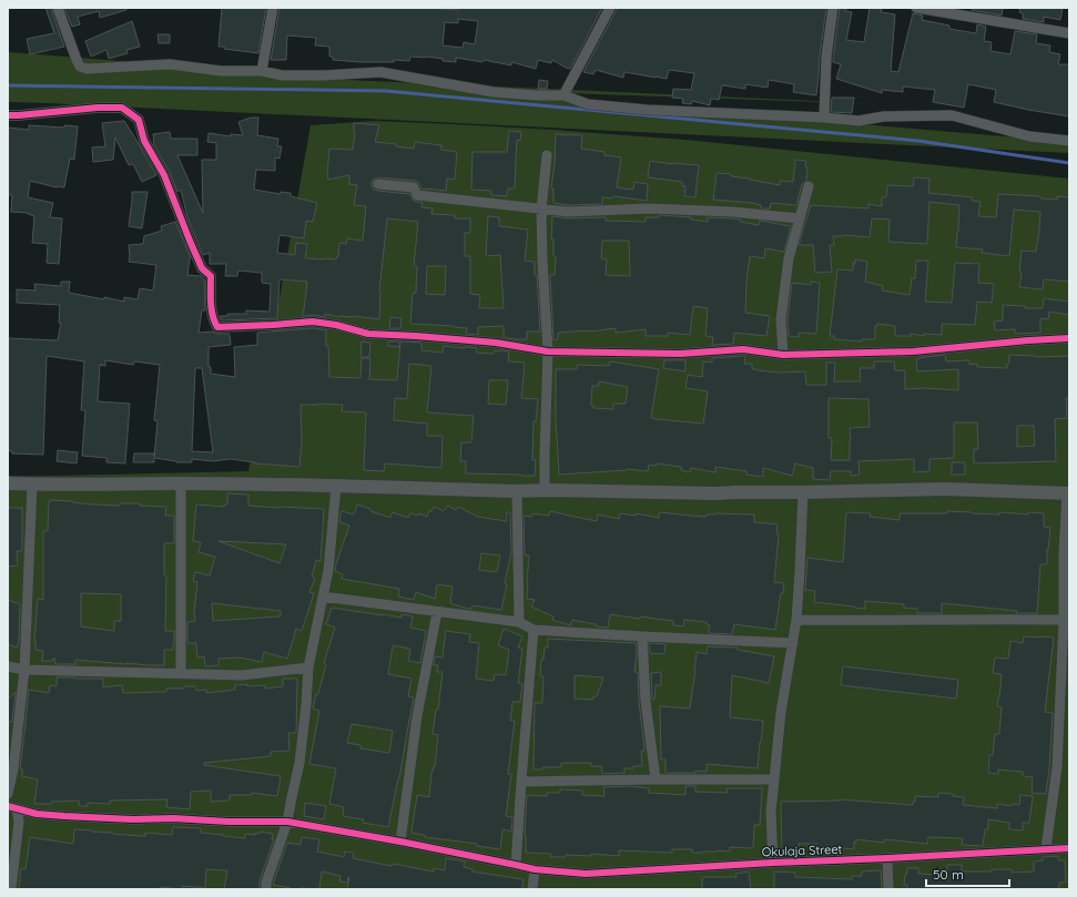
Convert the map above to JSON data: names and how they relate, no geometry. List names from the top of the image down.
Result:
{
  "streets": {
    "street": ["Okulaja Street"]
  },
  "scale_bar": "50 m"
}
